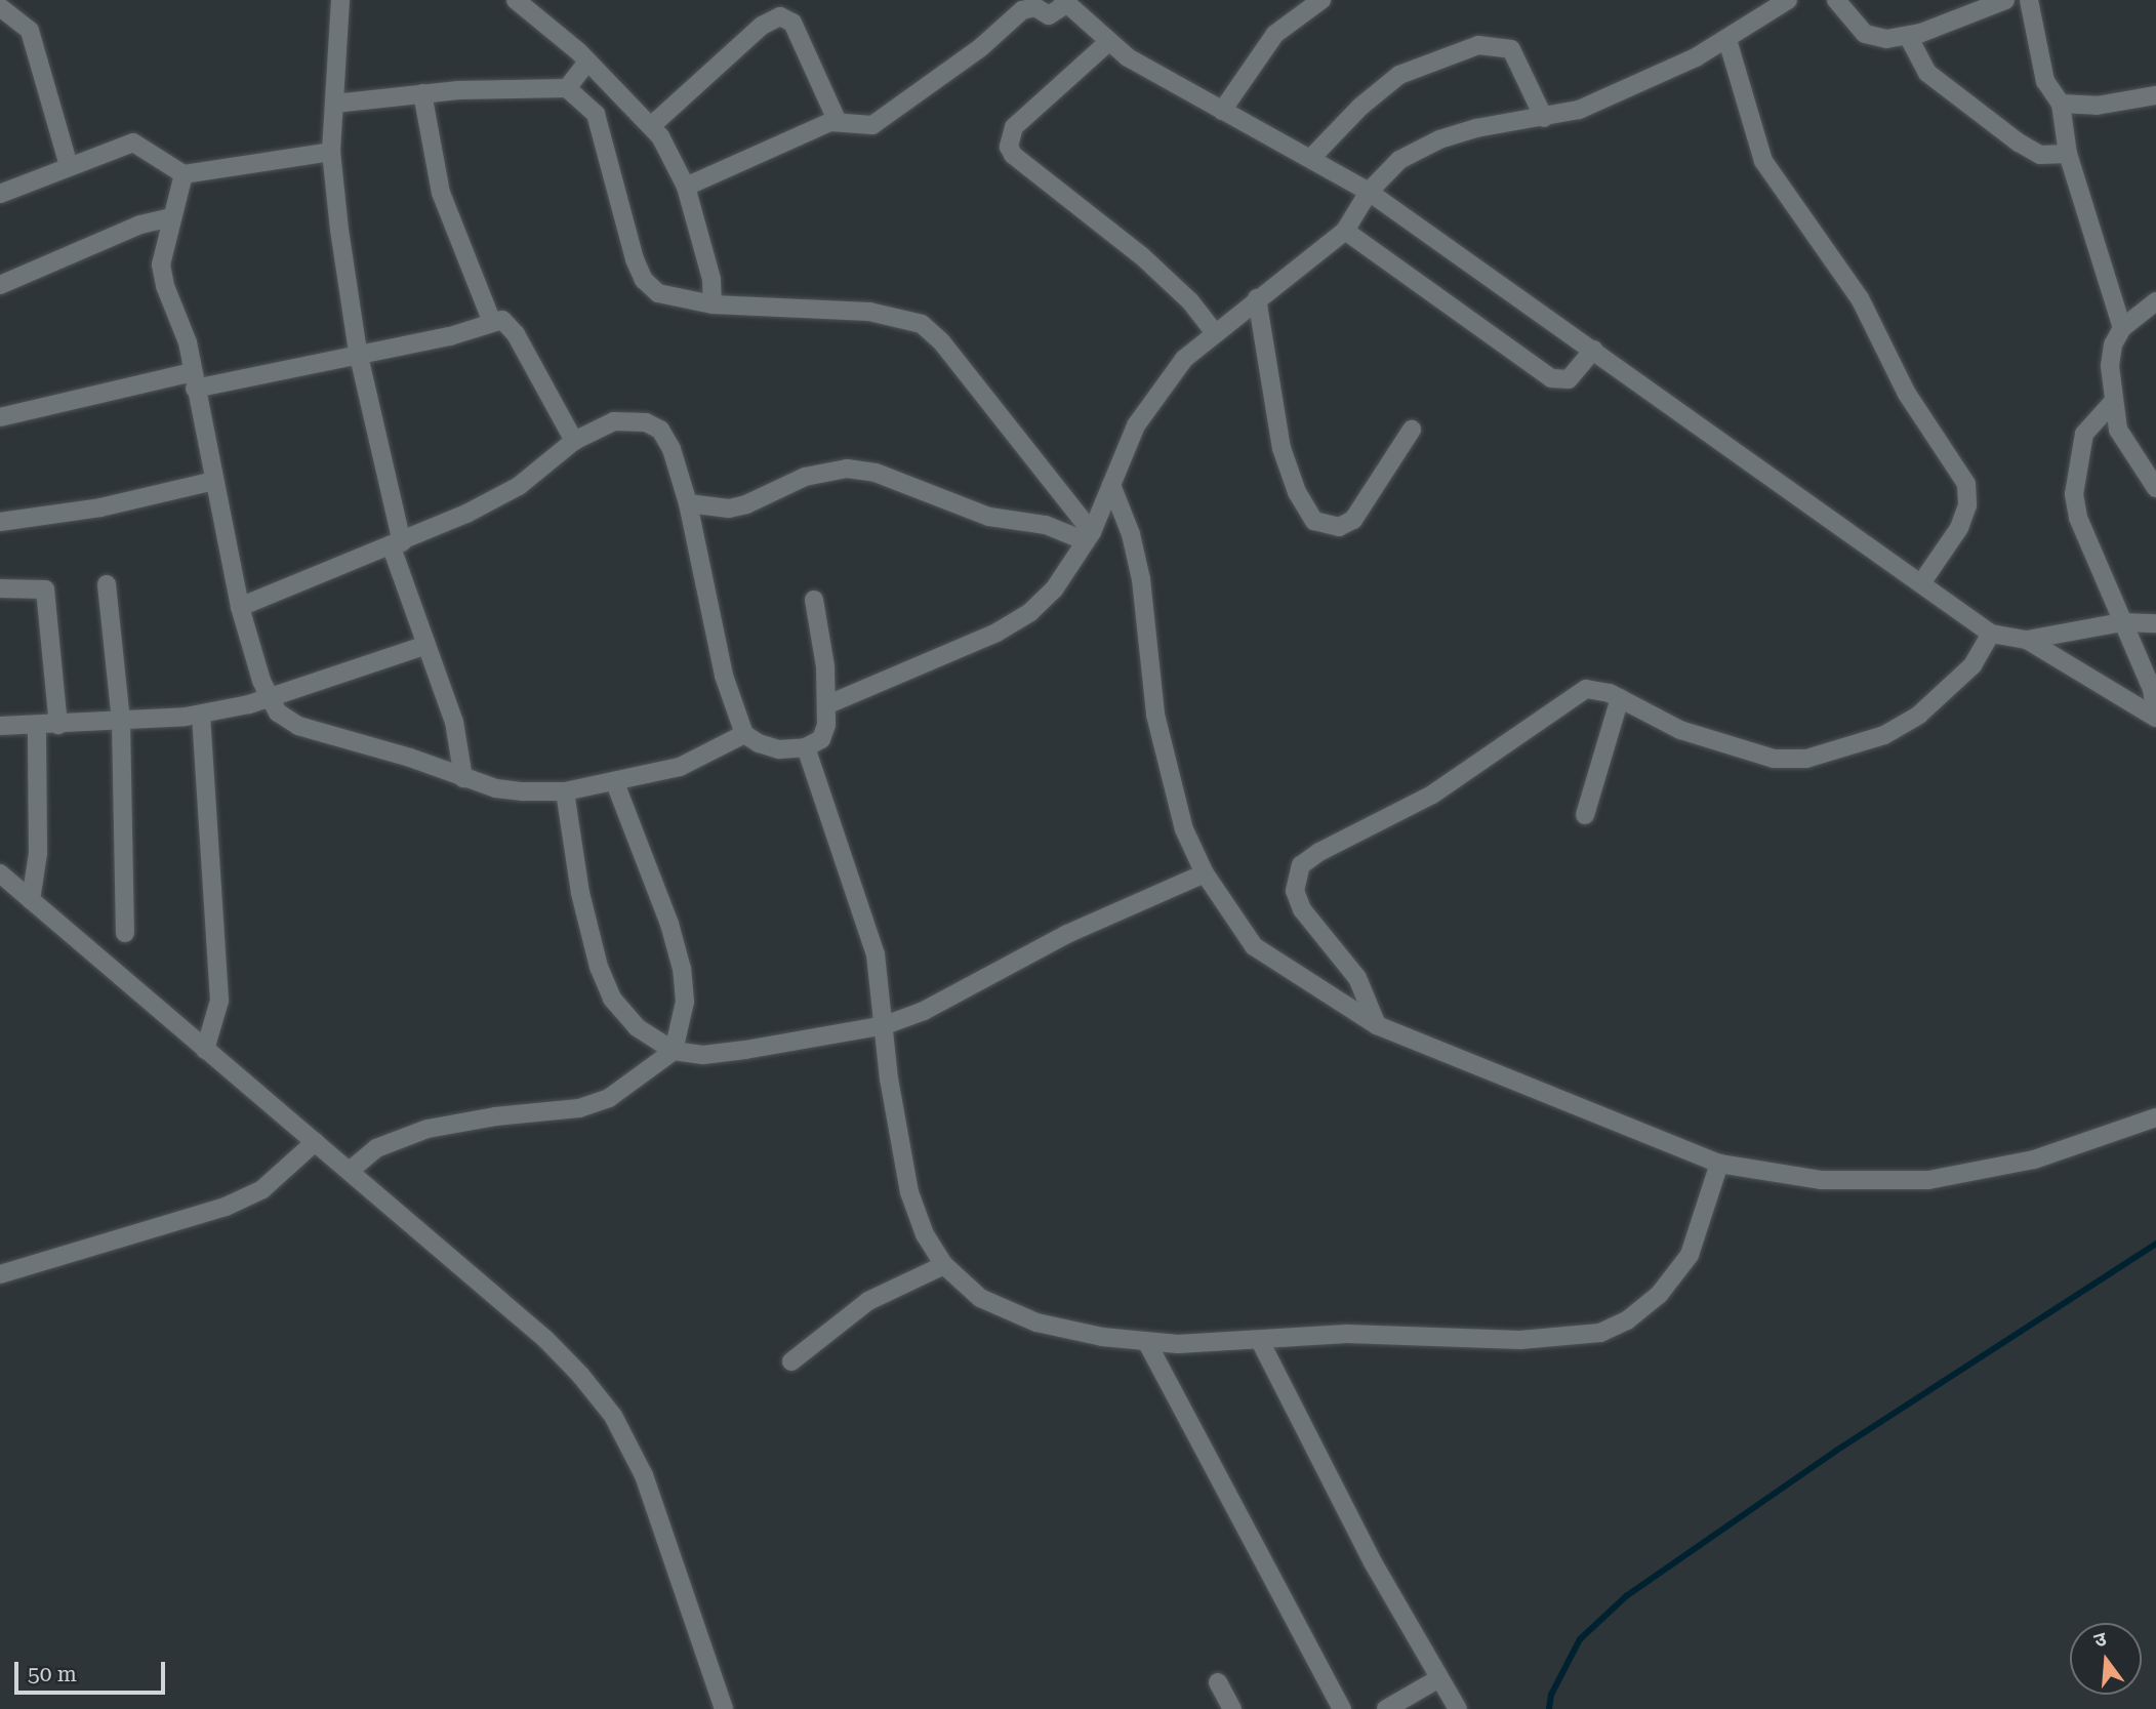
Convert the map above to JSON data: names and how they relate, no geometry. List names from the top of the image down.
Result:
{
  "scale_bar": "50 m",
  "north": "top"
}
